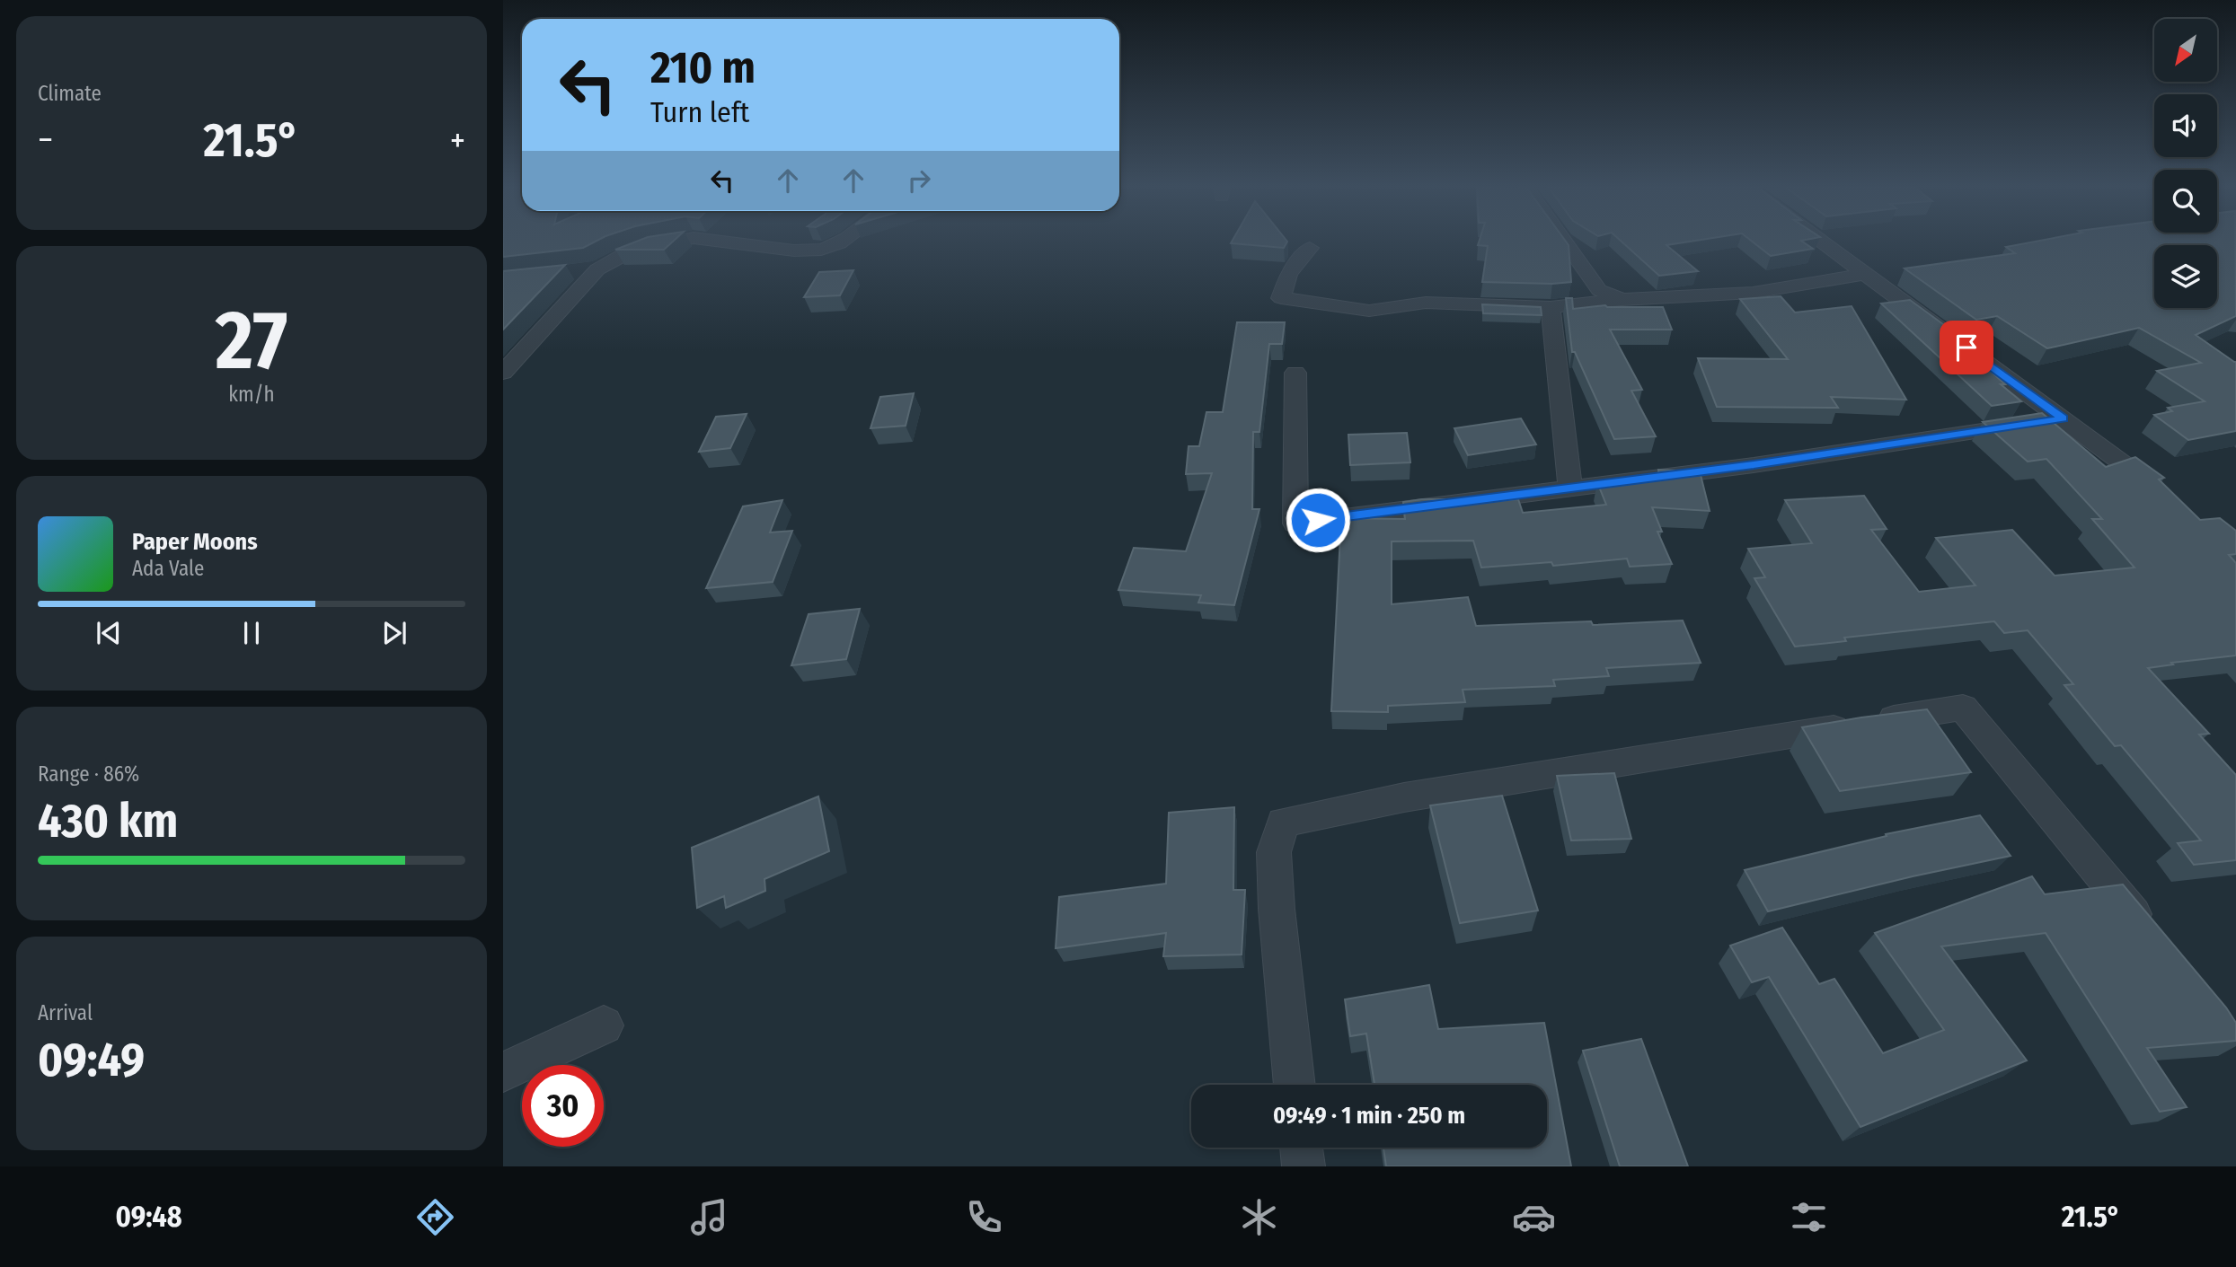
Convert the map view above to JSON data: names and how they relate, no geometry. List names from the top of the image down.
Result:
{
  "north": "bottom left",
  "page": {
    "tile": [
      "Climate",
      ["27", "km/h"],
      ["Range · 86%", "430 km"],
      ["Arrival", "09:49"]
    ],
    "turn": ["210 m", "Turn left"],
    "heat": ["−", "21.5°", "+"],
    "song": ["Paper Moons", "Ada Vale"],
    "limit": "30",
    "trip": "09:49 · 1 min · 250 m",
    "tabs": ["09:48", "21.5°"]
  }
}
